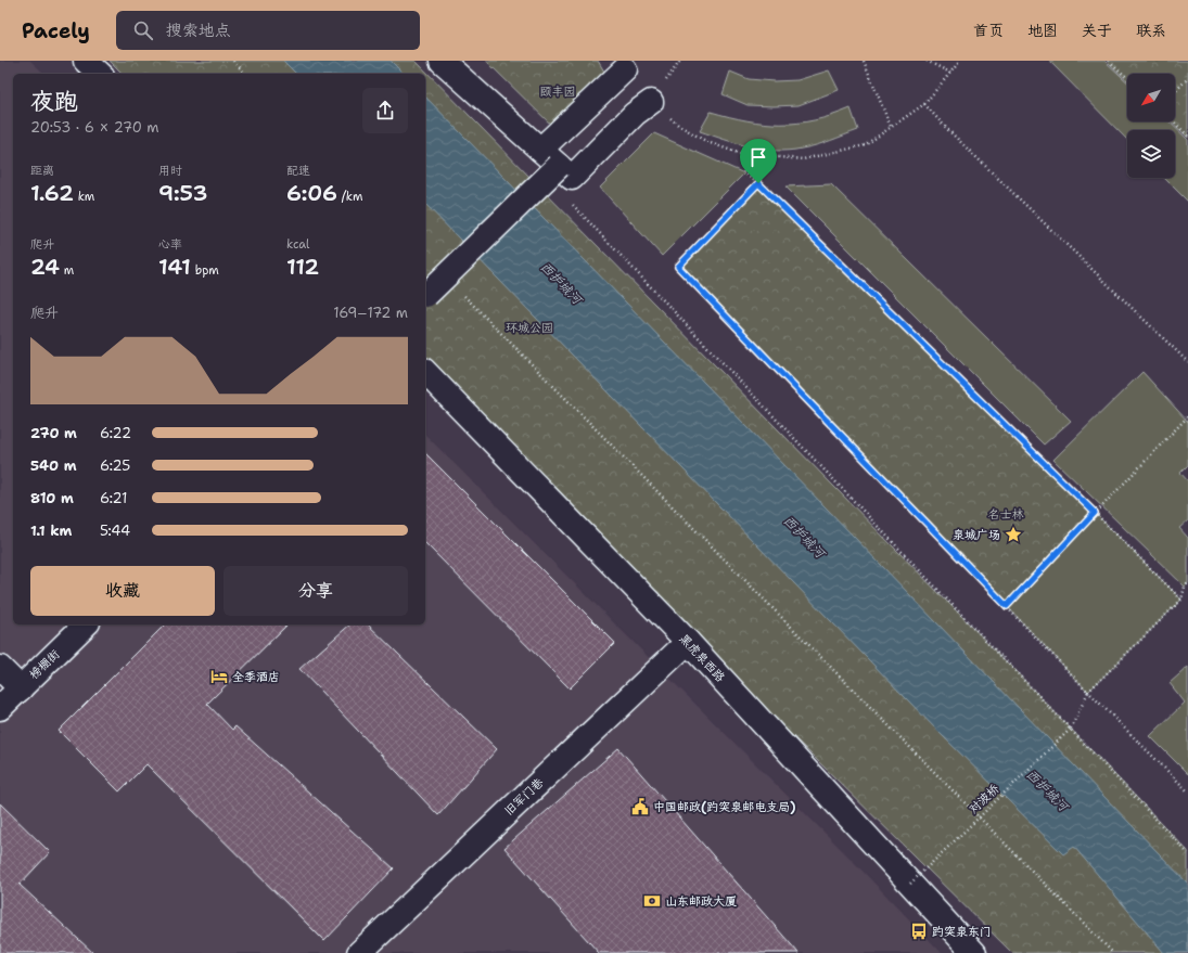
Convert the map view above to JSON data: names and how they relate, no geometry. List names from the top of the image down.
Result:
{
  "streets": {
    "street": ["黑虎泉西路", "榜棚街", "旧军门巷"],
    "path": ["对波桥"]
  },
  "crossings": [
    ["黑虎泉西路", "旧军门巷"],
    ["黑虎泉西路", "对波桥"]
  ],
  "water": ["西护城河"],
  "parks": ["颐丰园", "环城公园", "名士林"],
  "places": {
    "place": ["泉城广场"],
    "hotel": ["全季酒店"],
    "public building": ["中国邮政(趵突泉邮电支局)"],
    "bank": ["山东邮政大厦"],
    "bus stop": ["趵突泉东门"]
  },
  "north": "bottom left",
  "page": {
    "header": "Pacely",
    "search": "搜索地点",
    "nav": [
      "首页",
      "地图",
      "关于",
      "联系"
    ],
    "heading": ["夜跑", "20:53 · 6 × 270 m"],
    "stats": [
      ["距离", "1.62 km"],
      ["用时", "9:53"],
      ["配速", "6:06 /km"],
      ["爬升", "24 m"],
      ["心率", "141 bpm"],
      ["kcal", "112"]
    ],
    "chart": ["爬升", "169–172 m"],
    "list": [
      {
        "name": "270 m",
        "note": "6:22"
      },
      {
        "name": "540 m",
        "note": "6:25"
      },
      {
        "name": "810 m",
        "note": "6:21"
      },
      {
        "name": "1.1 km",
        "note": "5:44"
      }
    ],
    "buttons": ["收藏", "分享"]
  }
}
